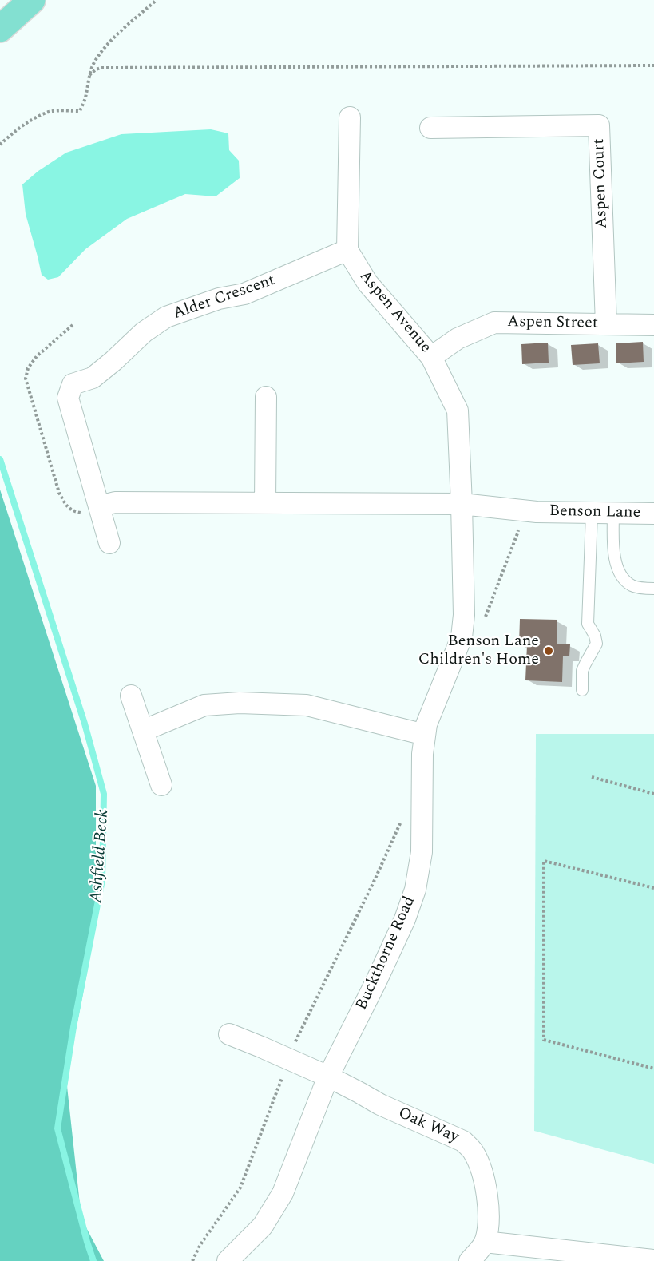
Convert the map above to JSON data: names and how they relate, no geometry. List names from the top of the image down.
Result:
{
  "streets": {
    "street": [
      "Aspen Court",
      "Alder Crescent",
      "Aspen Avenue",
      "Aspen Street",
      "Benson Lane",
      "Buckthorne Road",
      "Oak Way"
    ]
  },
  "crossings": [
    ["Aspen Court", "Aspen Street"],
    ["Alder Crescent", "Aspen Avenue"],
    ["Aspen Avenue", "Aspen Street"],
    ["Aspen Avenue", "Buckthorne Road"],
    ["Buckthorne Road", "Oak Way"]
  ],
  "water": ["Ashfield Beck"],
  "places": ["Benson Lane Children's Home"]
}
